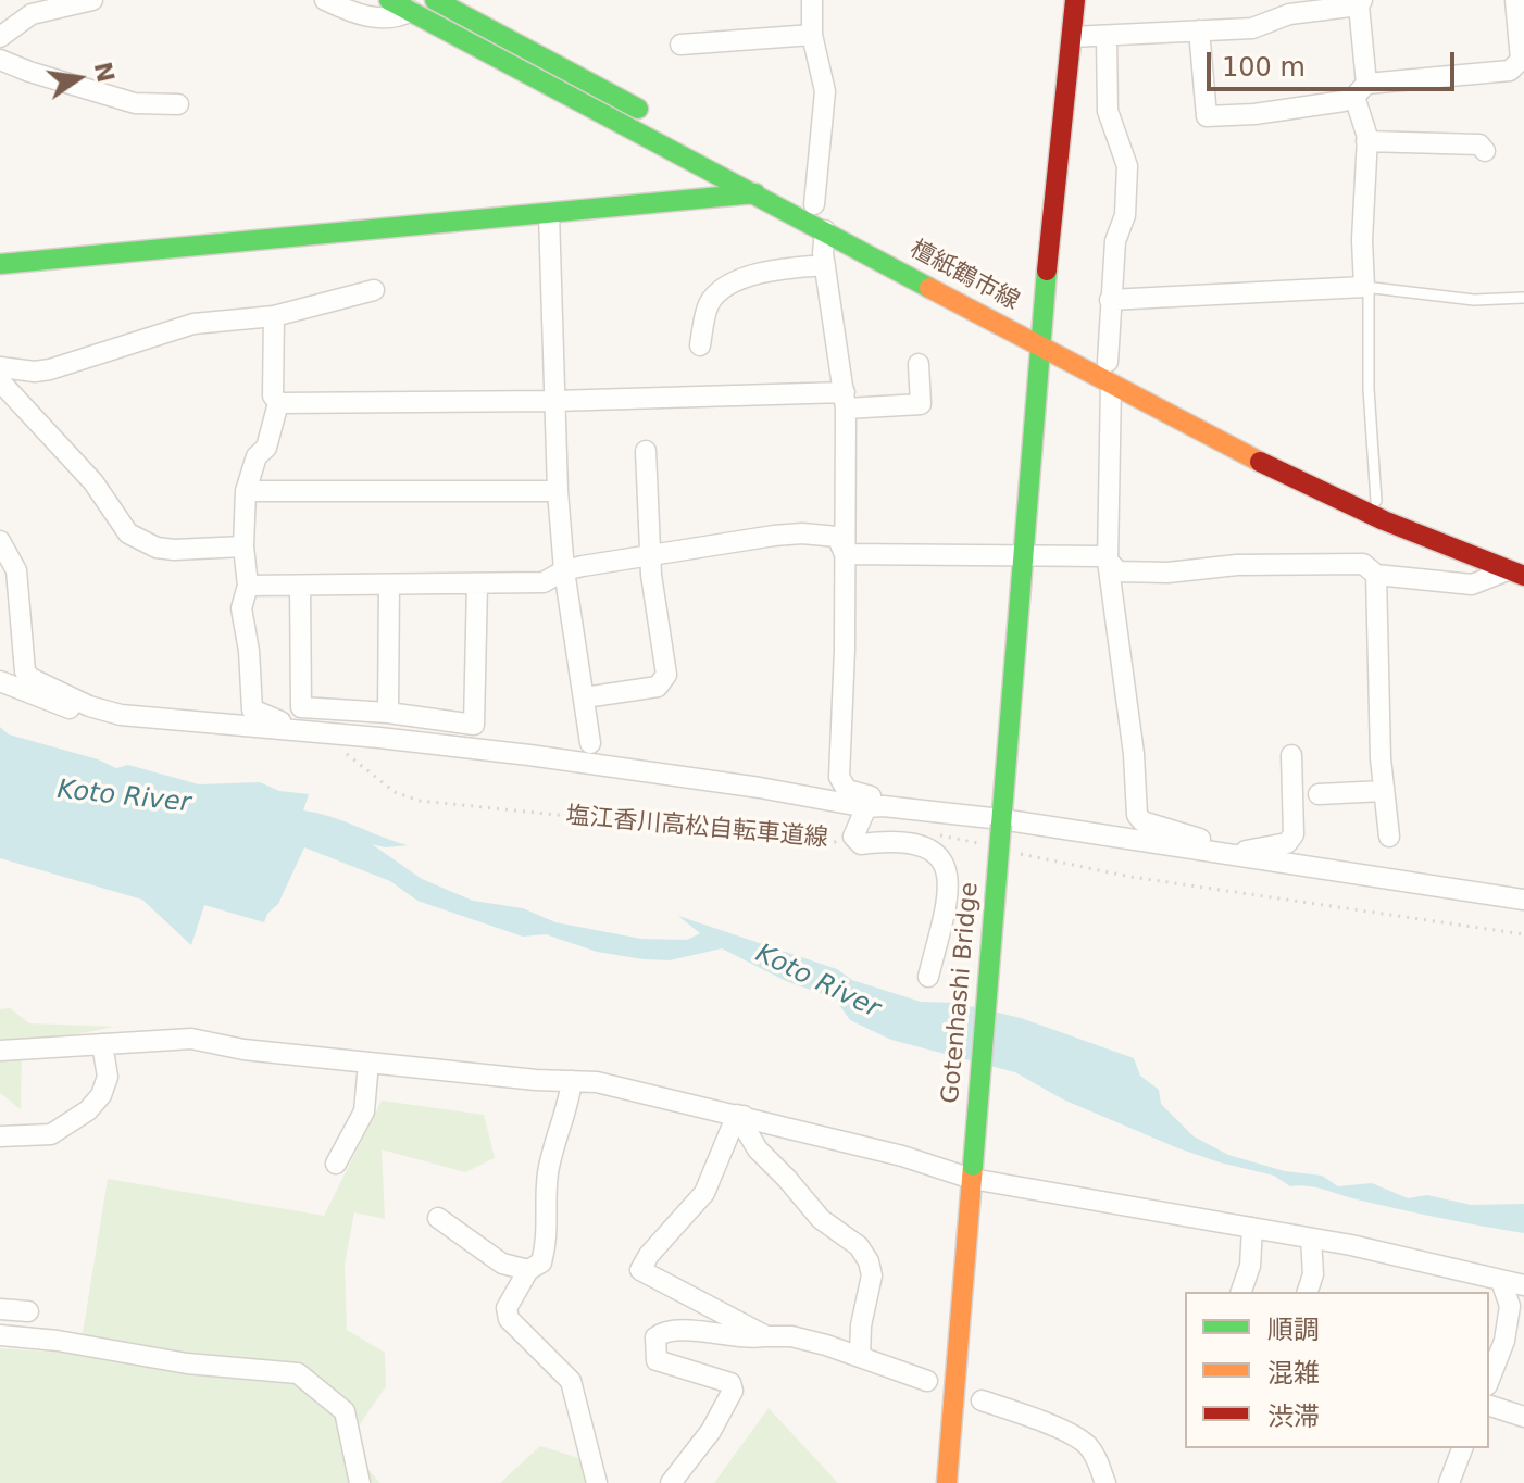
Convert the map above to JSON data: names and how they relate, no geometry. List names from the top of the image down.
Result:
{
  "streets": {
    "main road": ["檀紙鶴市線", "Gotenhashi Bridge"],
    "path": ["塩江香川高松自転車道線"]
  },
  "crossings": [
    ["檀紙鶴市線", "Gotenhashi Bridge"]
  ],
  "water": ["Koto River"],
  "legend": ["順調", "混雑", "渋滞"],
  "scale_bar": "100 m",
  "north": "right"
}
